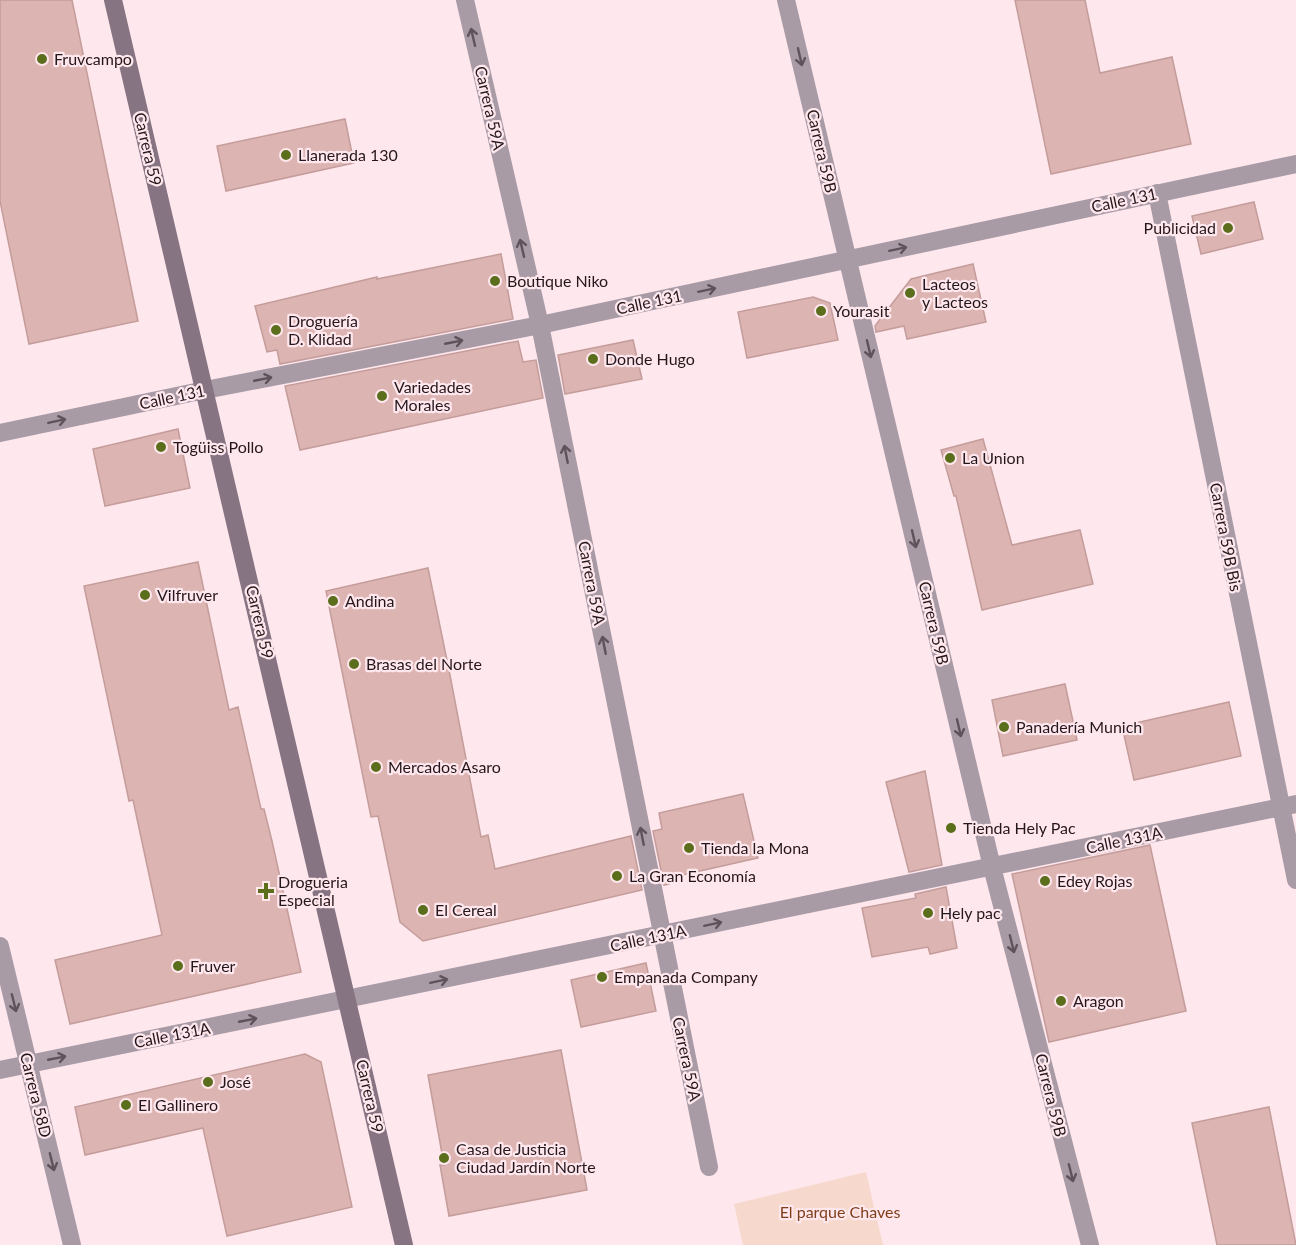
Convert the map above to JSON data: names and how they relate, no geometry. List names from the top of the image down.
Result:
{
  "streets": {
    "street": [
      "Carrera 59A",
      "Carrera 59",
      "Carrera 59B",
      "Calle 131",
      "Carrera 59B Bis",
      "Calle 131A",
      "Carrera 58D"
    ]
  },
  "crossings": [
    ["Carrera 59A", "Calle 131"],
    ["Carrera 59A", "Calle 131A"],
    ["Carrera 59", "Calle 131"],
    ["Carrera 59", "Calle 131A"],
    ["Carrera 59B", "Calle 131"],
    ["Carrera 59B", "Calle 131A"],
    ["Calle 131", "Carrera 59B Bis"],
    ["Carrera 59B Bis", "Calle 131A"],
    ["Calle 131A", "Carrera 58D"]
  ],
  "one_way": [
    "Carrera 59A",
    "Carrera 59B",
    "Calle 131",
    "Calle 131A",
    "Carrera 58D"
  ],
  "parks": ["El parque Chaves"],
  "places": {
    "other": [
      "Fruvcampo",
      "Llanerada 130",
      "Publicidad",
      "Boutique Niko",
      "Lacteos y Lacteos",
      "Yourasit",
      "Droguería D. Klidad",
      "Donde Hugo",
      "Variedades Morales",
      "Togüiss Pollo",
      "La Union",
      "Vilfruver",
      "Andina",
      "Brasas del Norte",
      "Panadería Munich",
      "Mercados Asaro",
      "Tienda Hely Pac",
      "Tienda la Mona",
      "La Gran Economía",
      "Edey Rojas",
      "El Cereal",
      "Hely pac",
      "Fruver",
      "Empanada Company",
      "Aragon",
      "José",
      "El Gallinero",
      "Casa de Justicia Ciudad Jardín Norte"
    ],
    "health": ["Drogueria Especial"]
  }
}
